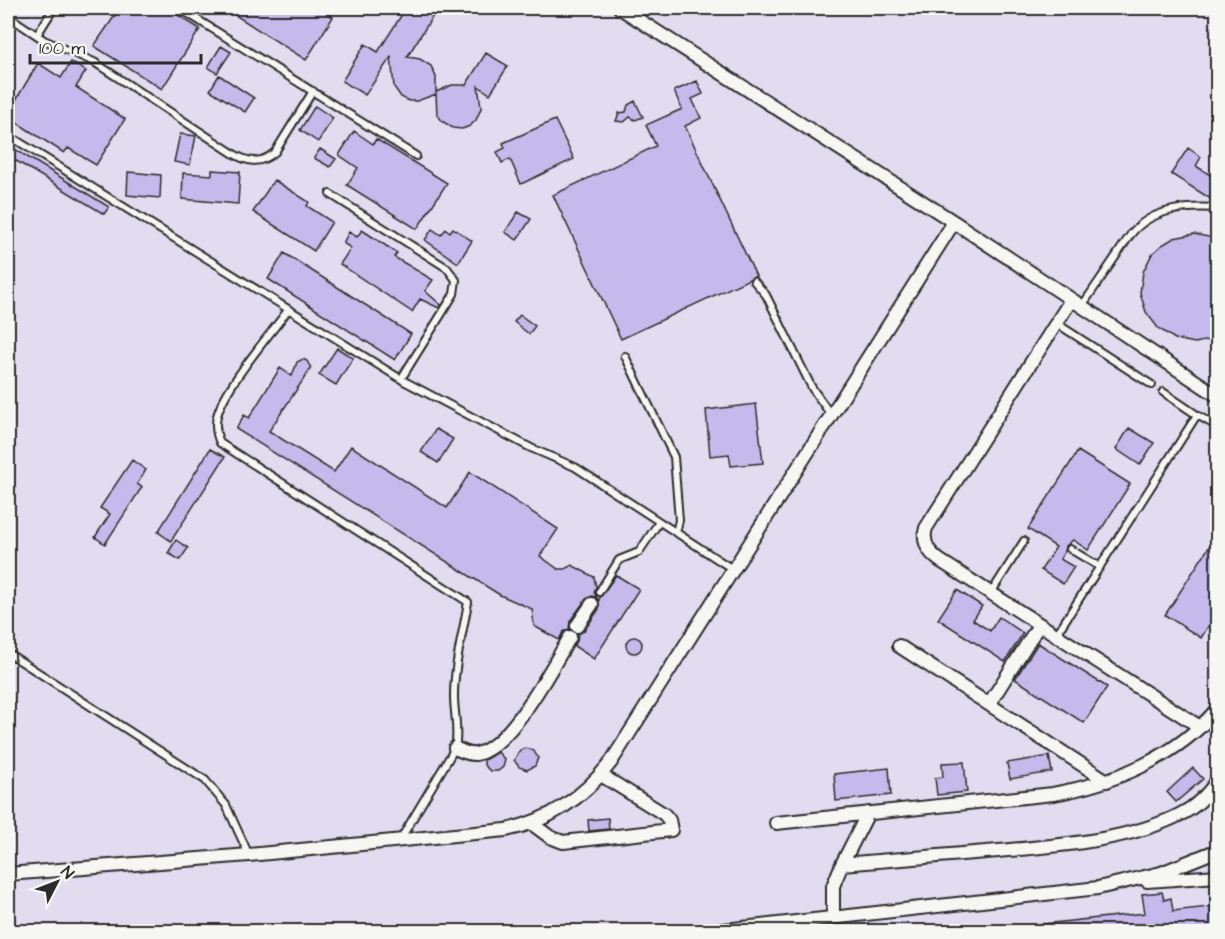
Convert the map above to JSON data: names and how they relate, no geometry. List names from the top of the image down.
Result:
{
  "scale_bar": "100 m",
  "north": "top right"
}
